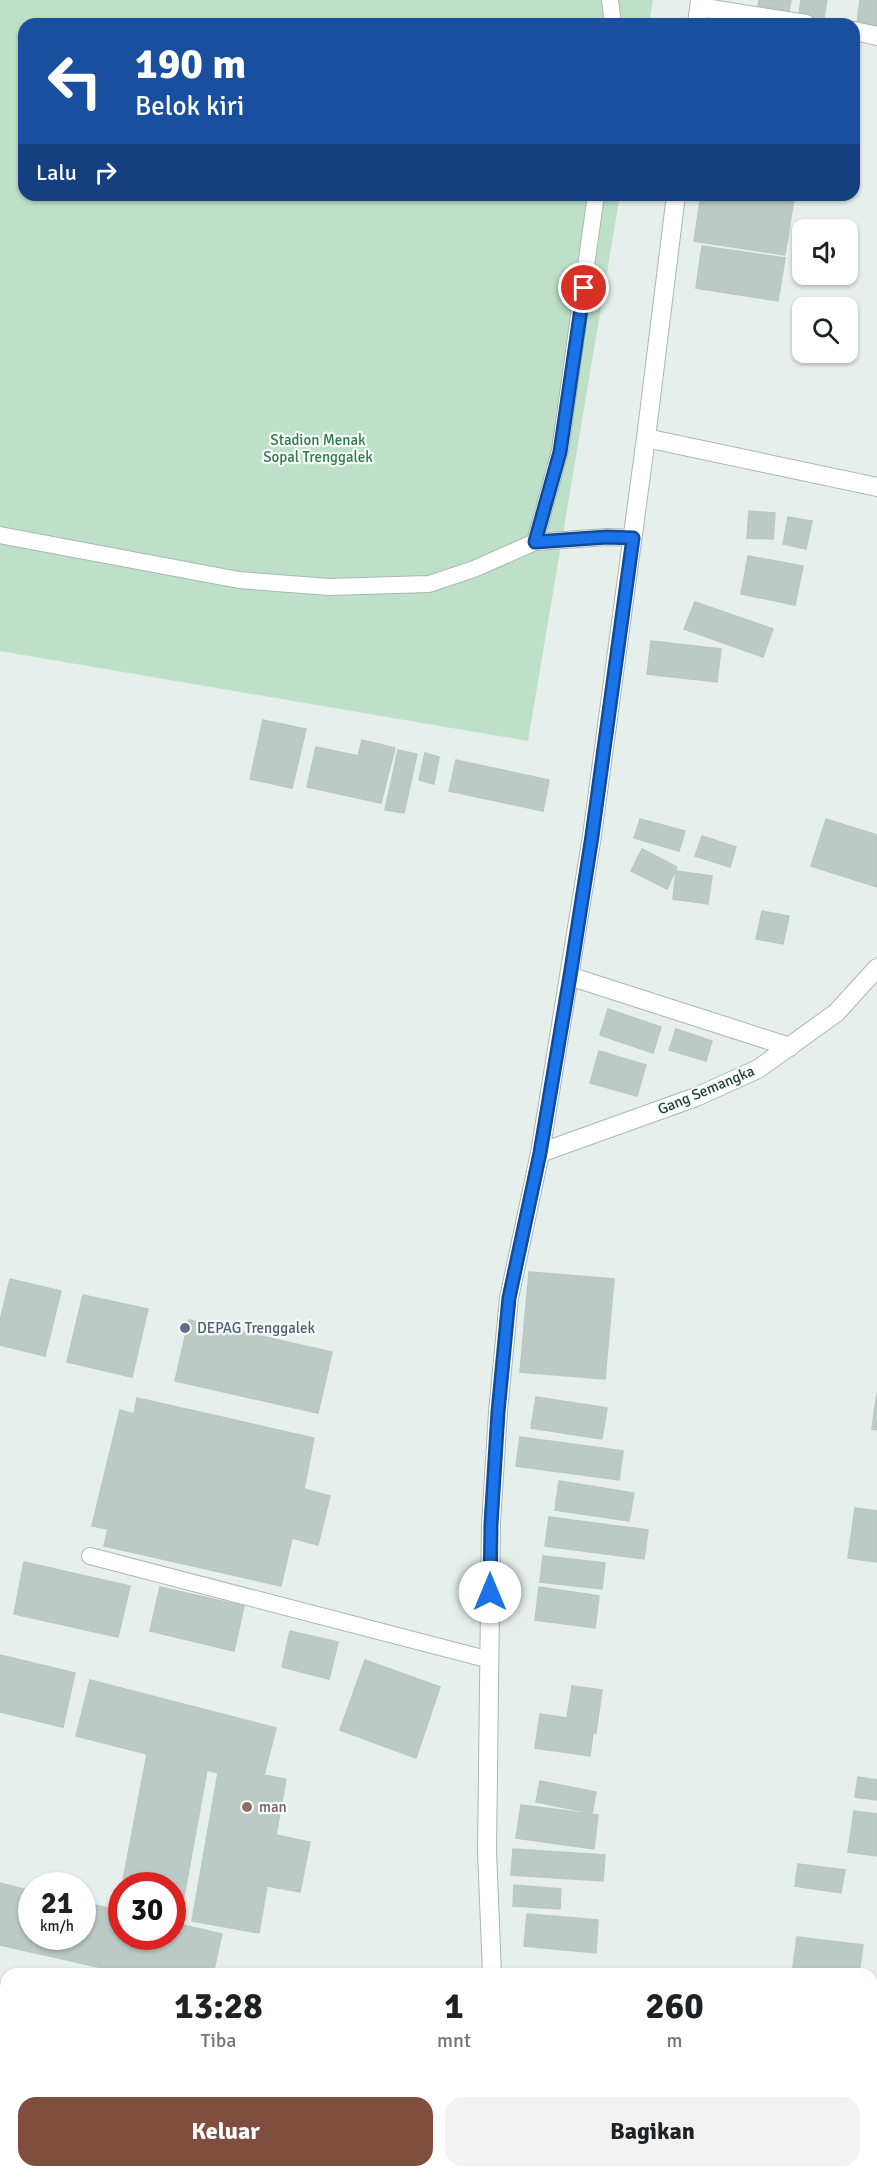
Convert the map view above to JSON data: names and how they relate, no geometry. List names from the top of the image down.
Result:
{
  "streets": {
    "street": ["Gang Semangka"]
  },
  "parks": ["Stadion Menak Sopal Trenggalek"],
  "places": ["DEPAG Trenggalek", "man"],
  "page": {
    "turn": ["190 m", "Belok kiri"],
    "then": "Lalu",
    "speed": "21 km/h",
    "limit": "30",
    "eta": [
      "13:28",
      "Tiba",
      "1",
      "mnt",
      "260",
      "m"
    ],
    "buttons": ["Keluar", "Bagikan"]
  }
}
